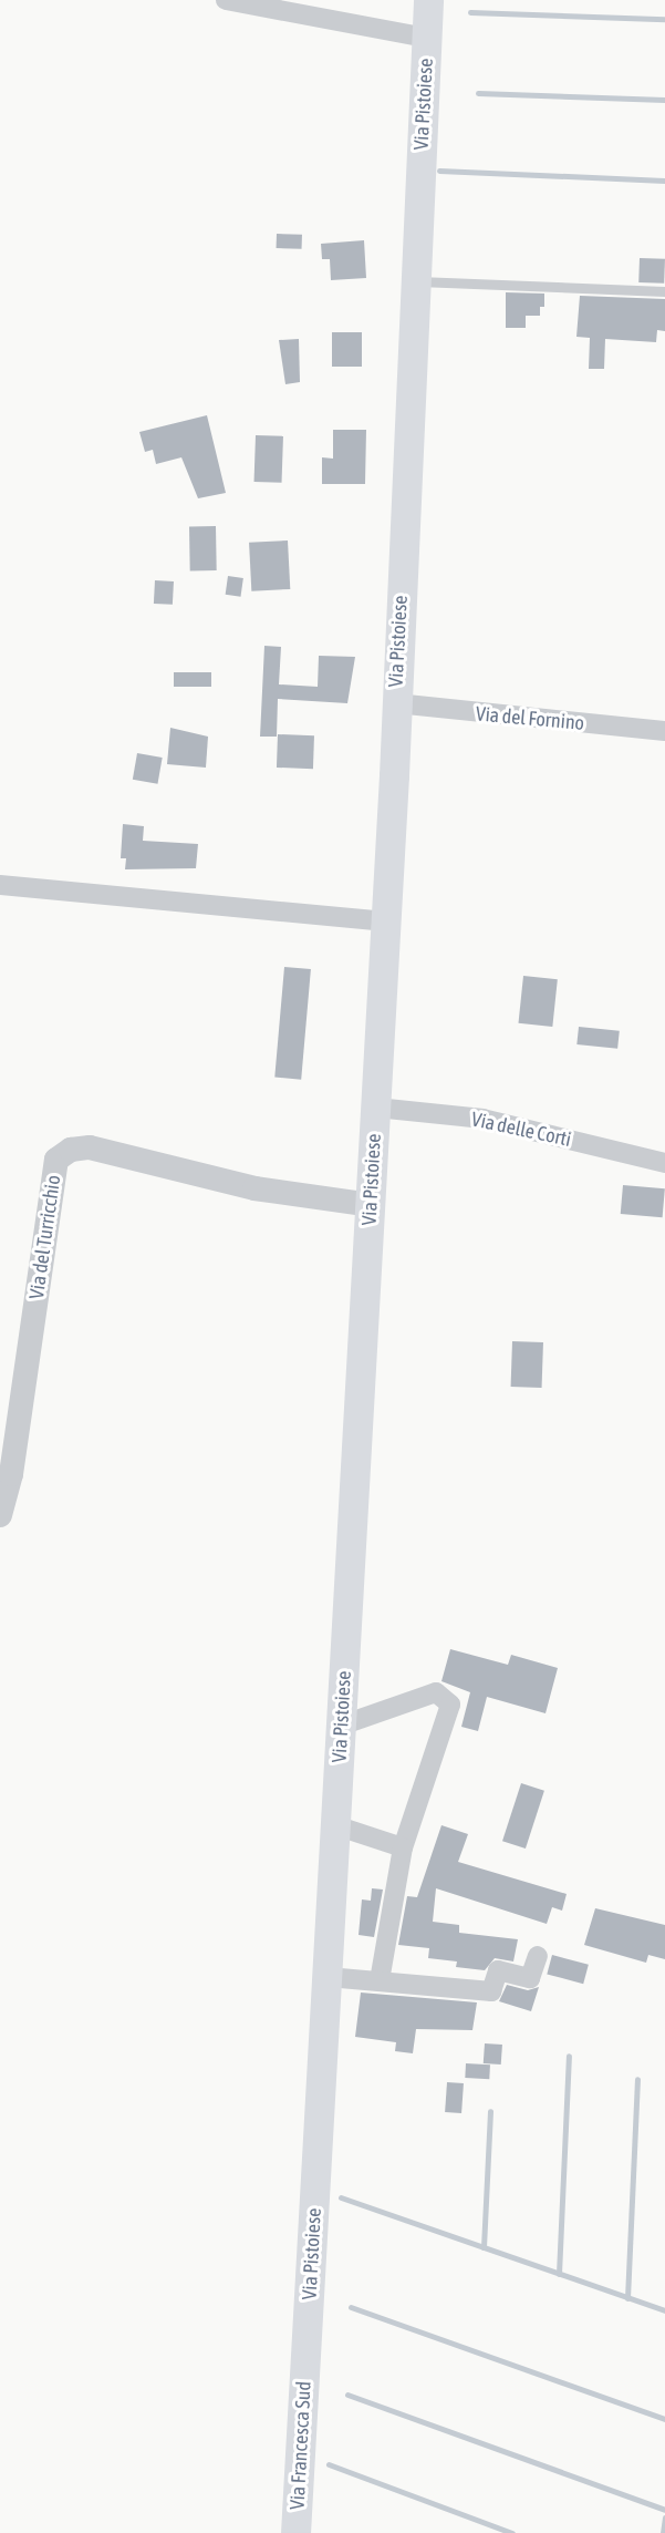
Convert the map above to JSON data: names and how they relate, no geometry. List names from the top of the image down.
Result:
{
  "streets": {
    "main road": ["Via Pistoiese", "Via Francesca Sud"],
    "street": ["Via del Fornino", "Via delle Corti", "Via del Turricchio"]
  },
  "crossings": [
    ["Via Pistoiese", "Via del Fornino"],
    ["Via Pistoiese", "Via delle Corti"],
    ["Via Pistoiese", "Via del Turricchio"],
    ["Via Pistoiese", "Via Francesca Sud"]
  ]
}
